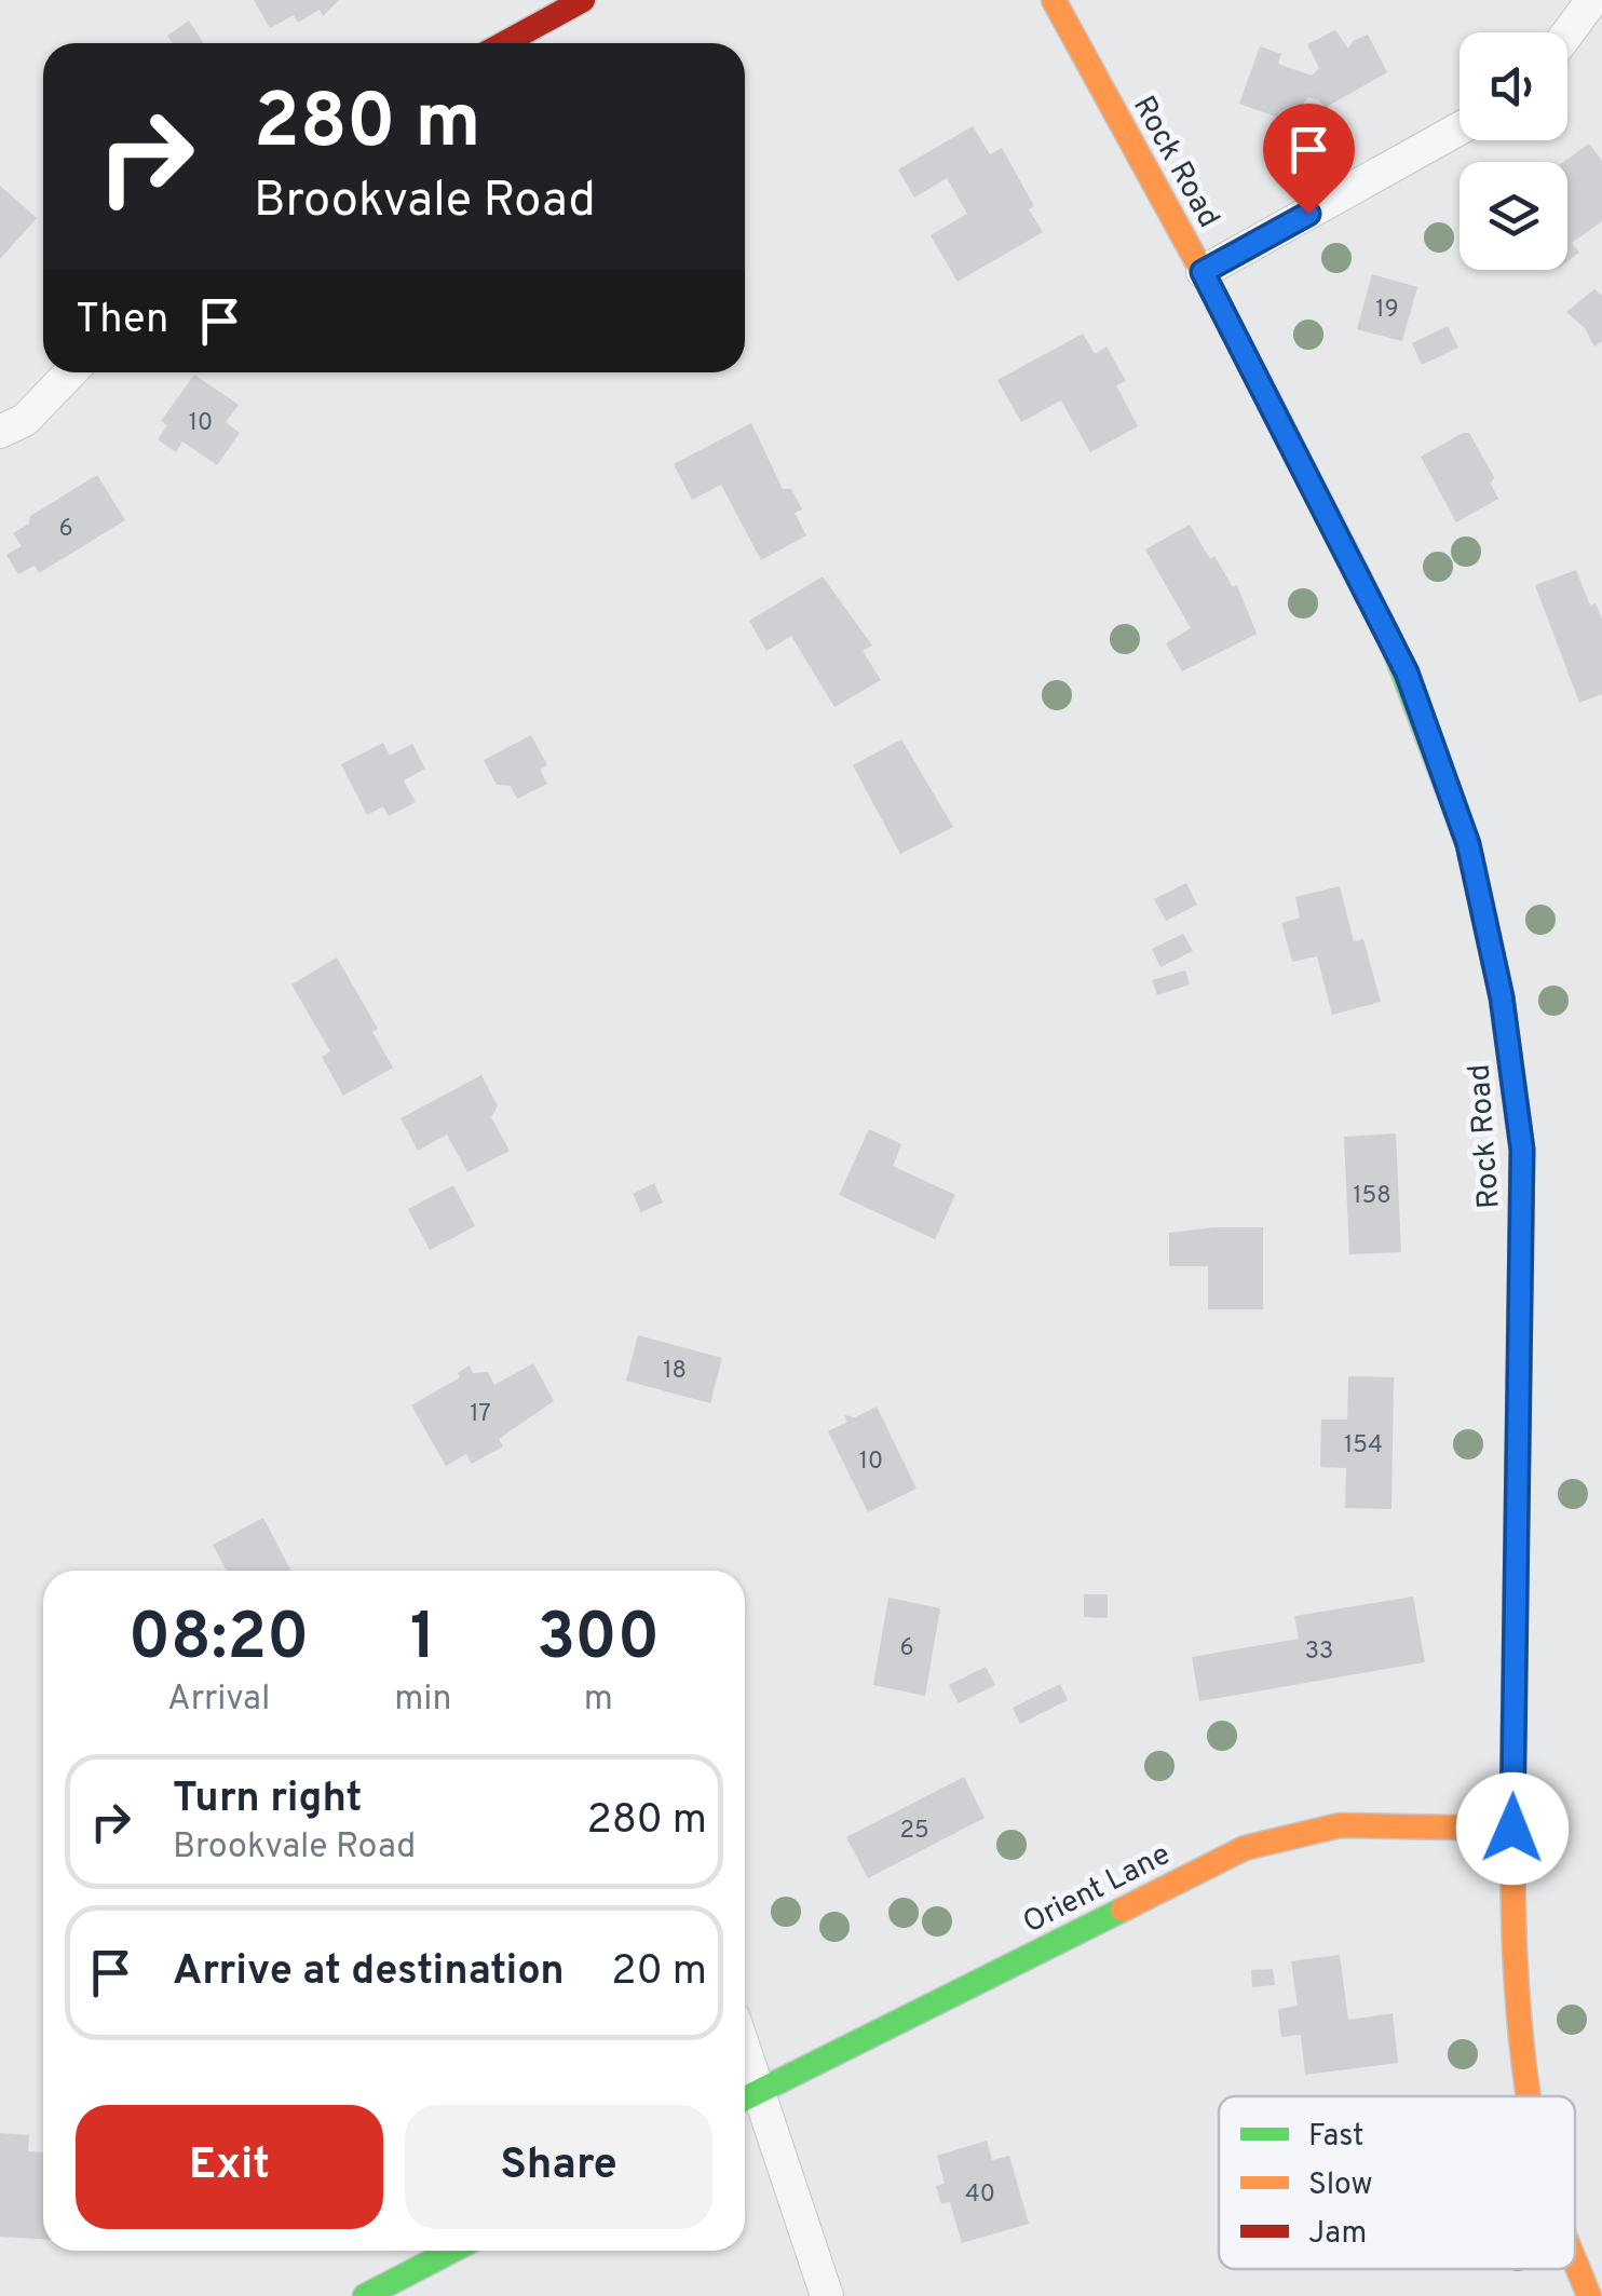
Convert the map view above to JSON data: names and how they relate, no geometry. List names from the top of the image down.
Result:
{
  "streets": {
    "street": ["Rock Road", "Orient Lane"]
  },
  "crossings": [
    ["Rock Road", "Orient Lane"]
  ],
  "house_numbers": [
    "19",
    "10",
    "6",
    "158",
    "18",
    "17",
    "154",
    "10",
    "6",
    "33",
    "25",
    "40"
  ],
  "legend": ["Fast", "Slow", "Jam"],
  "page": {
    "turn": ["280 m", "Brookvale Road"],
    "then": "Then",
    "eta": [
      "08:20",
      "Arrival",
      "1",
      "min",
      "300",
      "m"
    ],
    "list": [
      {
        "name": "Turn right",
        "note": "Brookvale Road",
        "value": "280 m"
      },
      {
        "name": "Arrive at destination",
        "value": "20 m"
      }
    ],
    "buttons": ["Exit", "Share"]
  }
}
